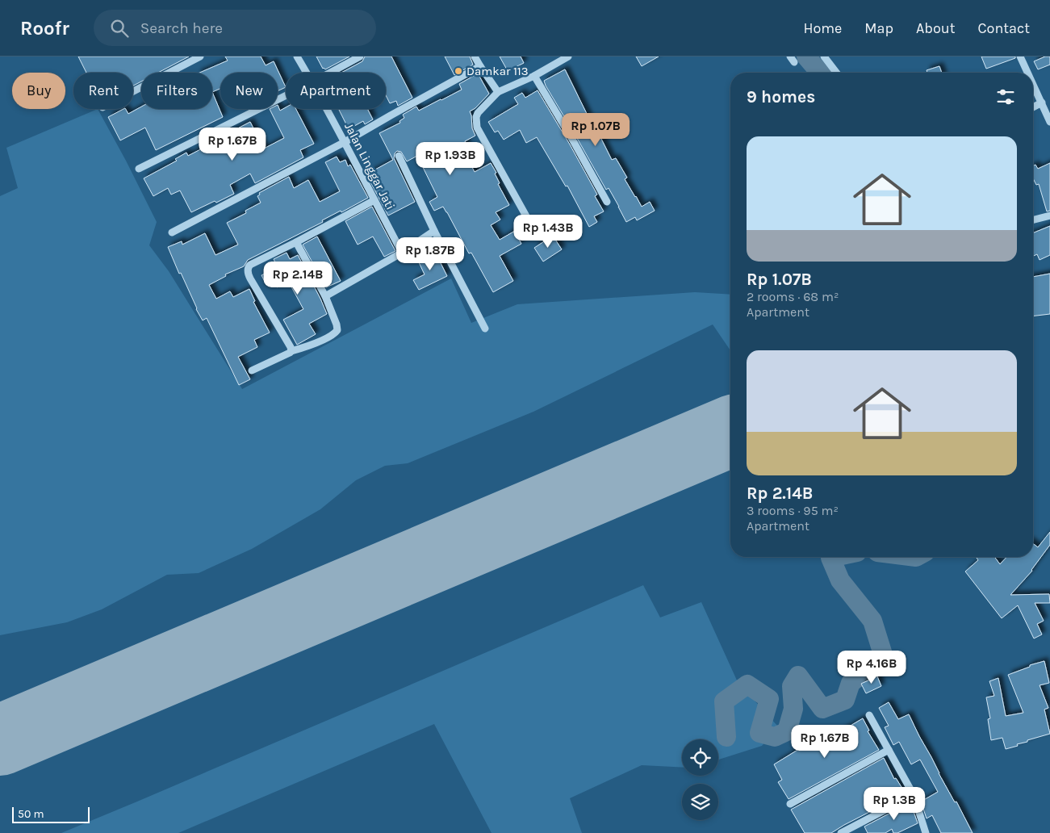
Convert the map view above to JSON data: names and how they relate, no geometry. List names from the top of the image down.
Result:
{
  "streets": {
    "street": ["Jalan Linggar Jati"]
  },
  "places": ["Damkar 113"],
  "scale_bar": "50 m",
  "page": {
    "header": "Roofr",
    "search": "Search here",
    "nav": [
      "Home",
      "Map",
      "About",
      "Contact"
    ],
    "chip": [
      "Buy",
      "Rent",
      "Filters",
      "New",
      "Apartment"
    ],
    "heading": "9 homes",
    "price": [
      "Rp 1.07B",
      "Rp 1.67B",
      "Rp 1.93B",
      "Rp 1.43B",
      "Rp 1.87B",
      "Rp 2.14B",
      "Rp 4.16B",
      "Rp 1.67B",
      "Rp 1.3B"
    ],
    "list": [
      {
        "name": "Rp 1.07B",
        "note": "2 rooms · 68 m² · Apartment"
      },
      {
        "name": "Rp 2.14B",
        "note": "3 rooms · 95 m² · Apartment"
      }
    ],
    "scale": "50 m"
  }
}
